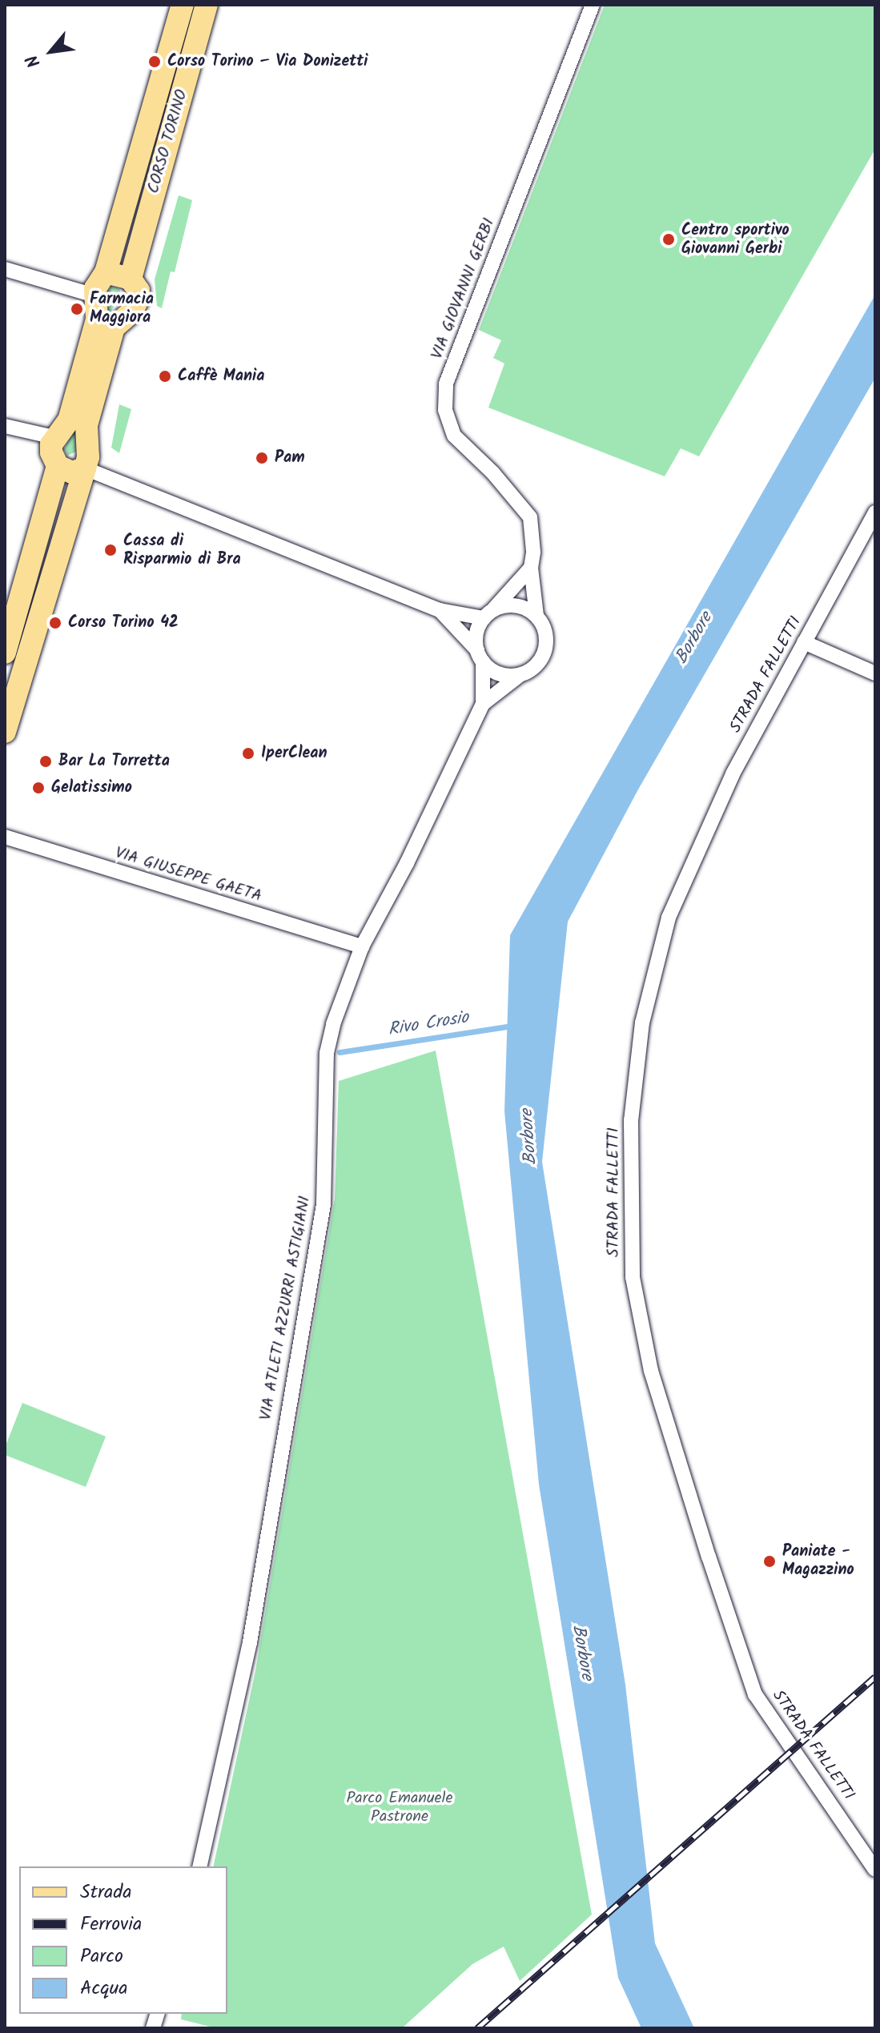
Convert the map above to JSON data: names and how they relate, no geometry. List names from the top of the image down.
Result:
{
  "streets": {
    "main road": ["CORSO TORINO"],
    "street": [
      "VIA GIOVANNI GERBI",
      "STRADA FALLETTI",
      "VIA GIUSEPPE GAETA",
      "VIA ATLETI AZZURRI ASTIGIANI"
    ]
  },
  "crossings": [
    ["VIA GIOVANNI GERBI", "VIA ATLETI AZZURRI ASTIGIANI"],
    ["VIA GIUSEPPE GAETA", "VIA ATLETI AZZURRI ASTIGIANI"]
  ],
  "water": ["Borbore", "Rivo Crosio"],
  "parks": ["Parco Emanuele Pastrone"],
  "places": [
    "Corso Torino – Via Donizetti",
    "Centro sportivo Giovanni Gerbi",
    "Farmacia Maggiora",
    "Caffè Mania",
    "Pam",
    "Cassa di Risparmio di Bra",
    "Corso Torino 42",
    "IperClean",
    "Bar La Torretta",
    "Gelatissimo",
    "Paniate - Magazzino"
  ],
  "legend": [
    "Strada",
    "Ferrovia",
    "Parco",
    "Acqua"
  ],
  "north": "bottom left"
}
